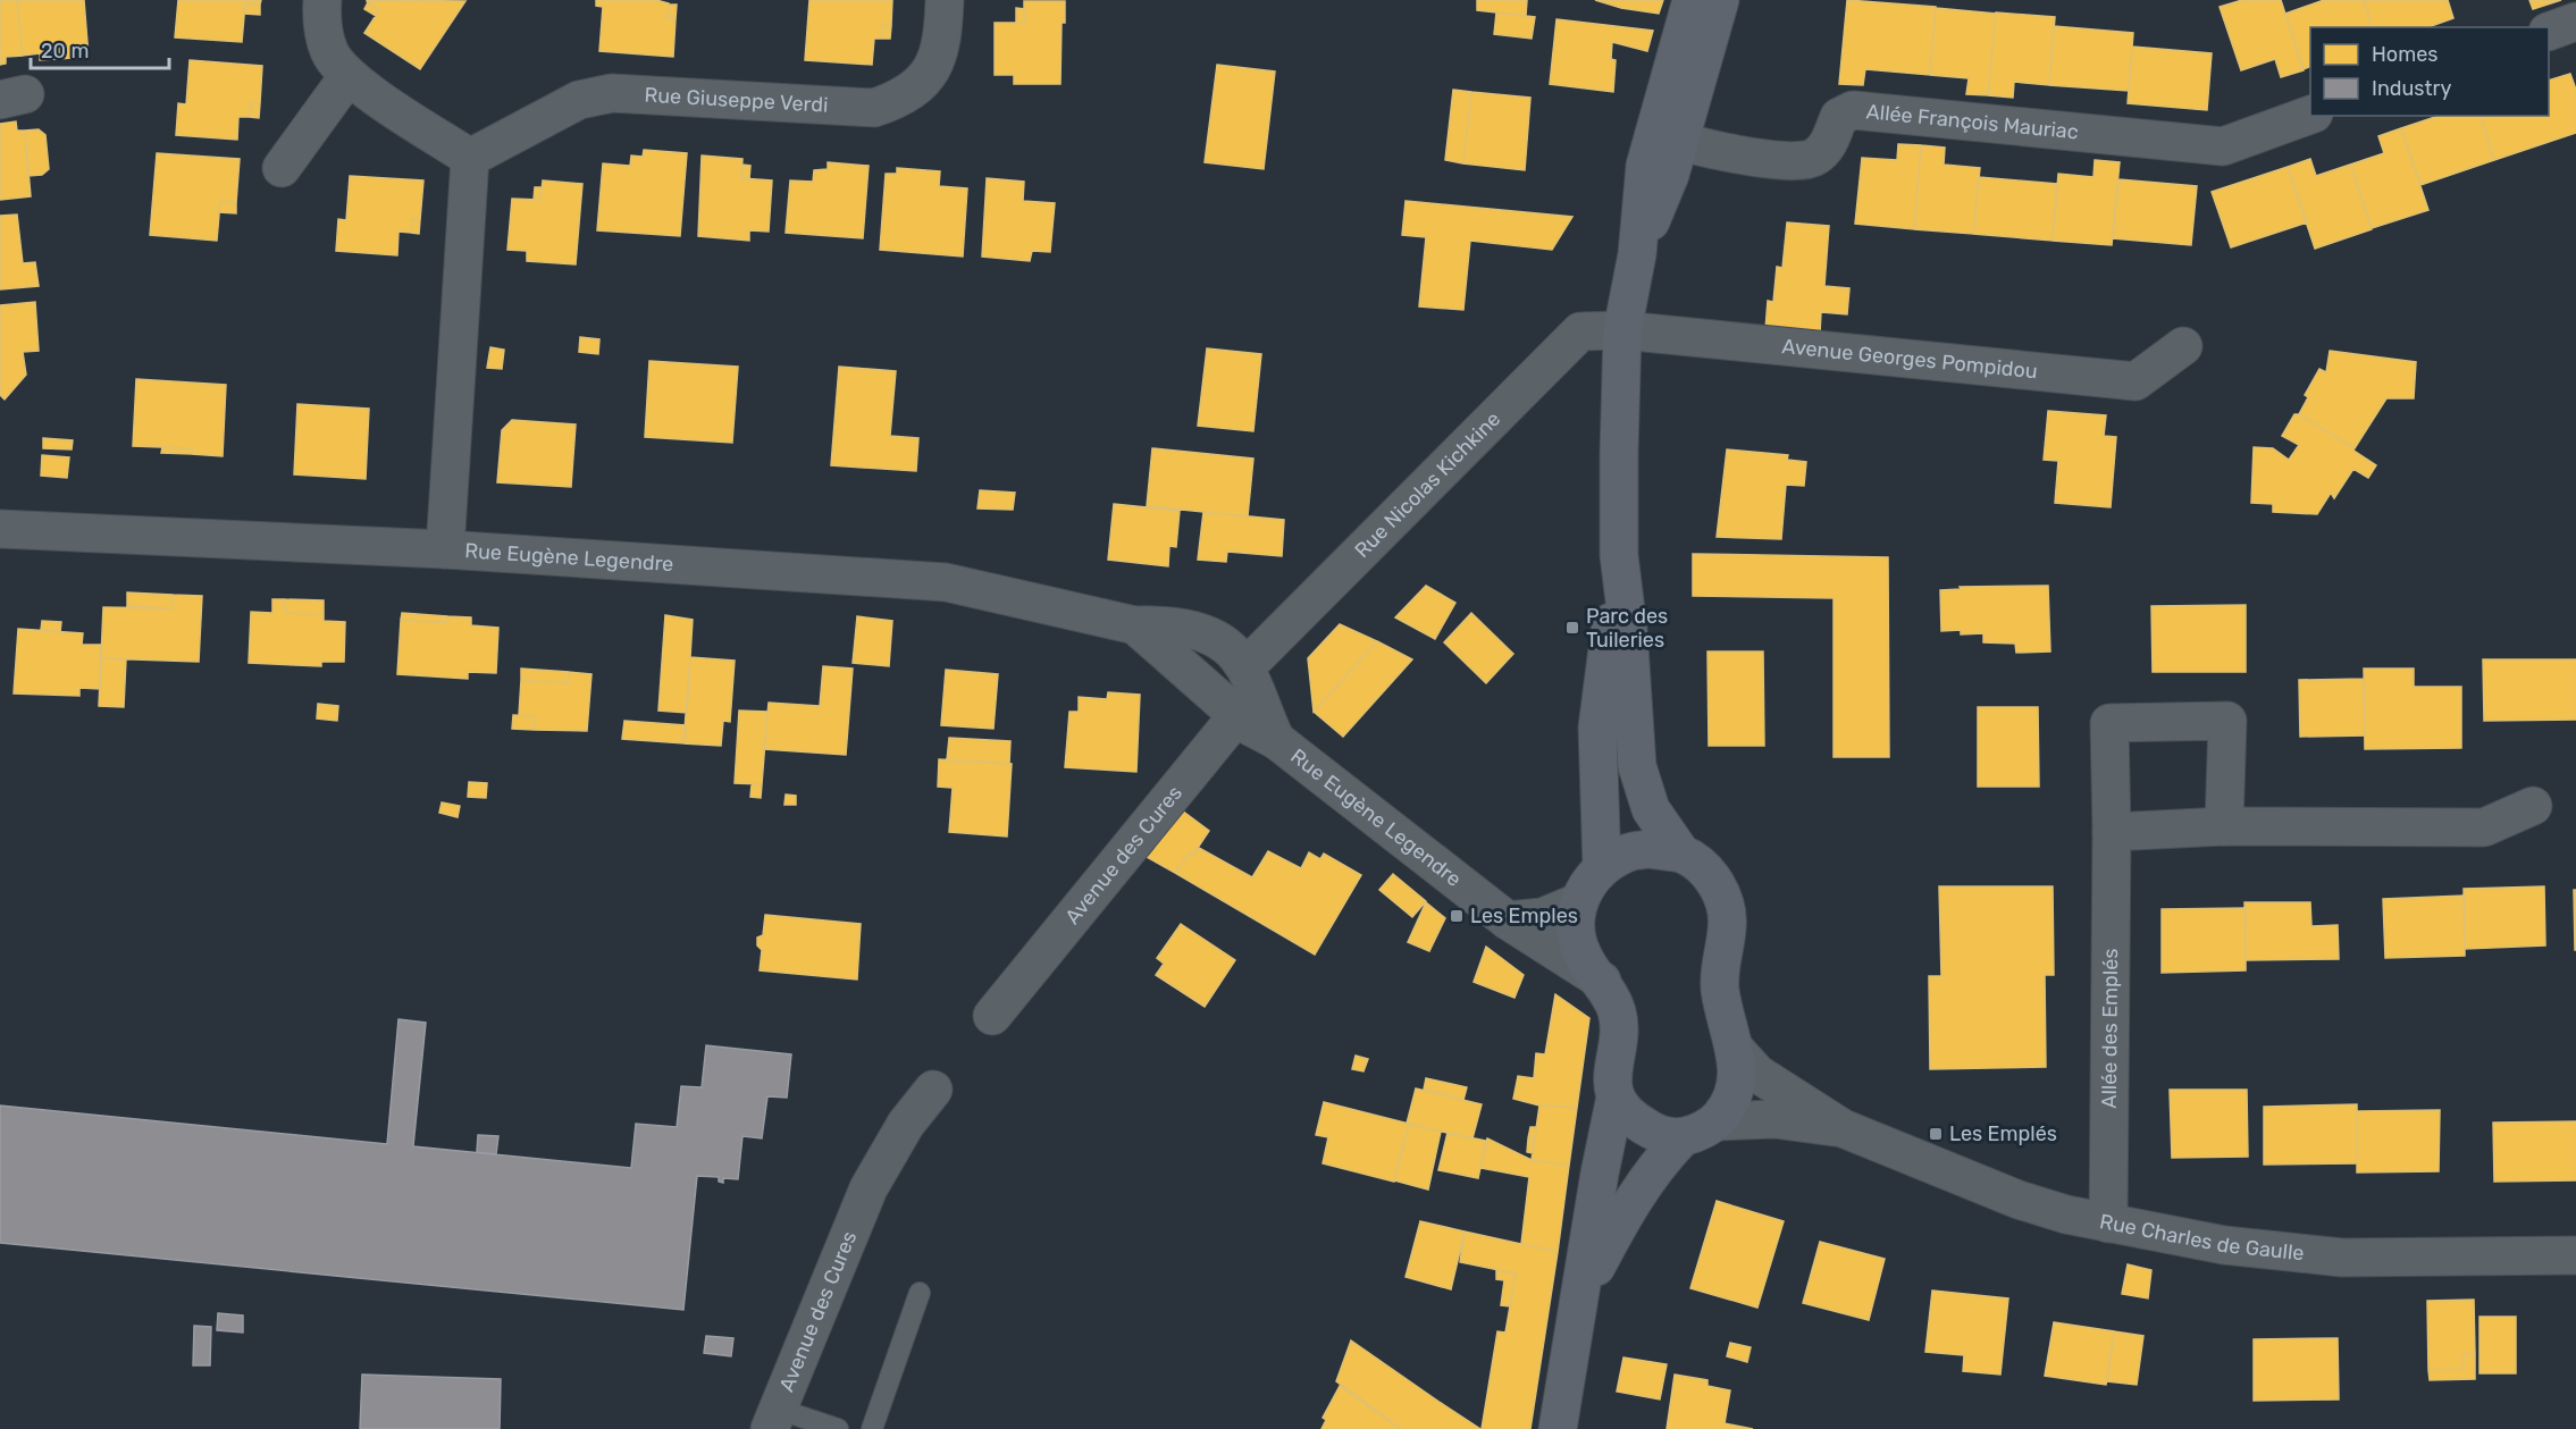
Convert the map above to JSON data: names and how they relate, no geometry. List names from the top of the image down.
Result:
{
  "streets": {
    "street": [
      "Rue Giuseppe Verdi",
      "Allée François Mauriac",
      "Avenue Georges Pompidou",
      "Rue Nicolas Kichkine",
      "Rue Eugène Legendre",
      "Avenue des Cures",
      "Allée des Emplés",
      "Rue Charles de Gaulle"
    ]
  },
  "crossings": [
    ["Avenue Georges Pompidou", "Rue Nicolas Kichkine"],
    ["Rue Nicolas Kichkine", "Rue Eugène Legendre"],
    ["Rue Nicolas Kichkine", "Avenue des Cures"],
    ["Rue Eugène Legendre", "Avenue des Cures"],
    ["Allée des Emplés", "Rue Charles de Gaulle"]
  ],
  "places": {
    "transit": ["Parc des Tuileries", "Les Emples", "Les Emplés"]
  },
  "legend": ["Homes", "Industry"],
  "scale_bar": "20 m"
}
